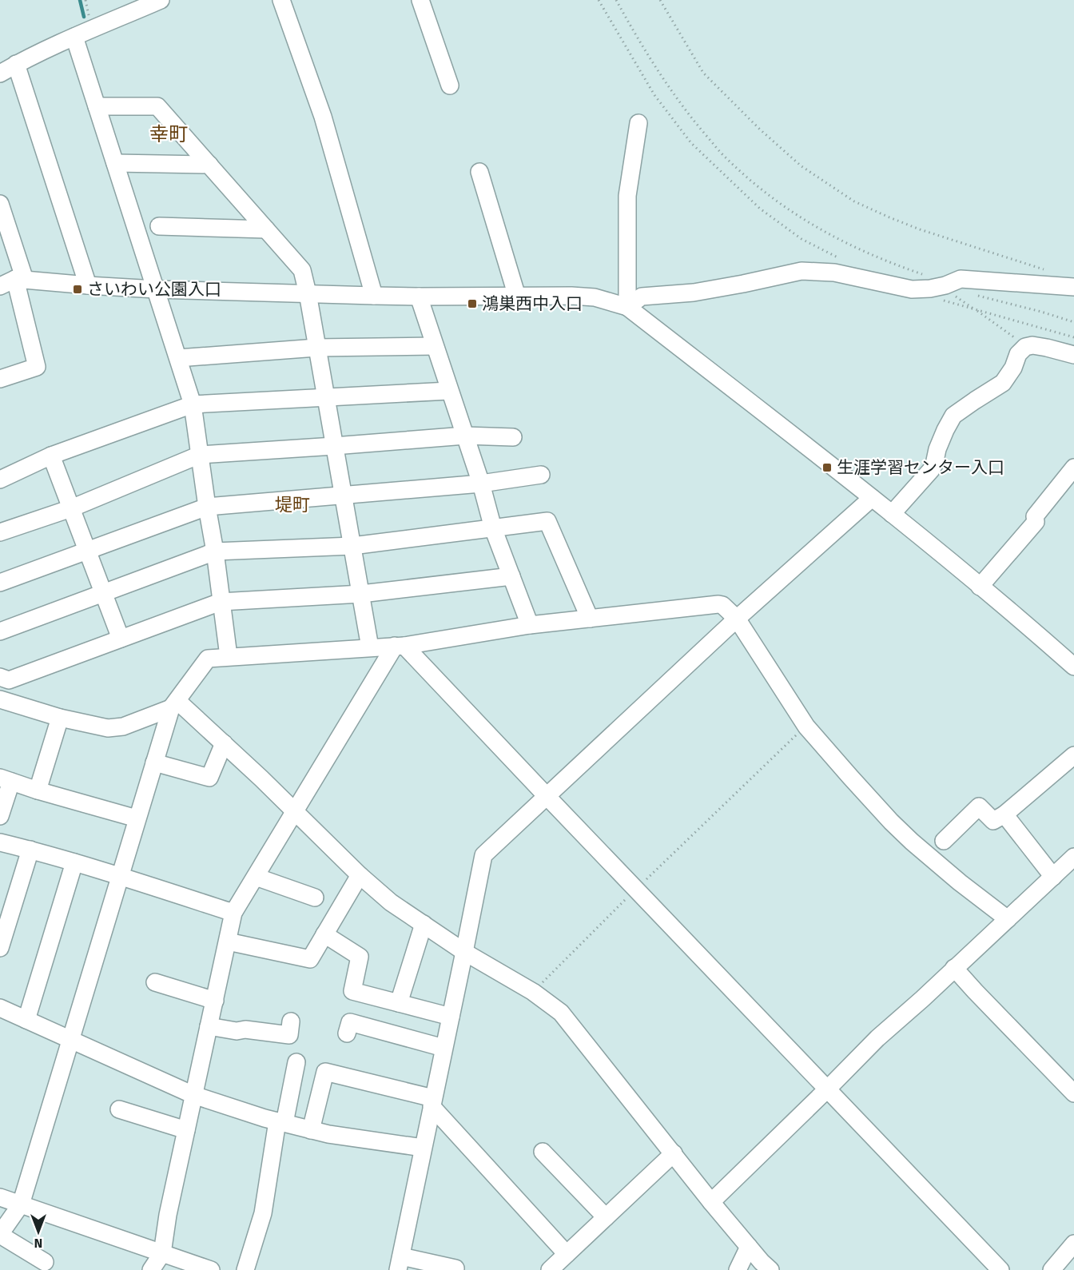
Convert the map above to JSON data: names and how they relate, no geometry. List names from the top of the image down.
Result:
{
  "districts": ["幸町", "堤町"],
  "places": {
    "transit": ["さいわい公園入口", "鴻巣西中入口", "生涯学習センター入口"]
  },
  "north": "bottom"
}
